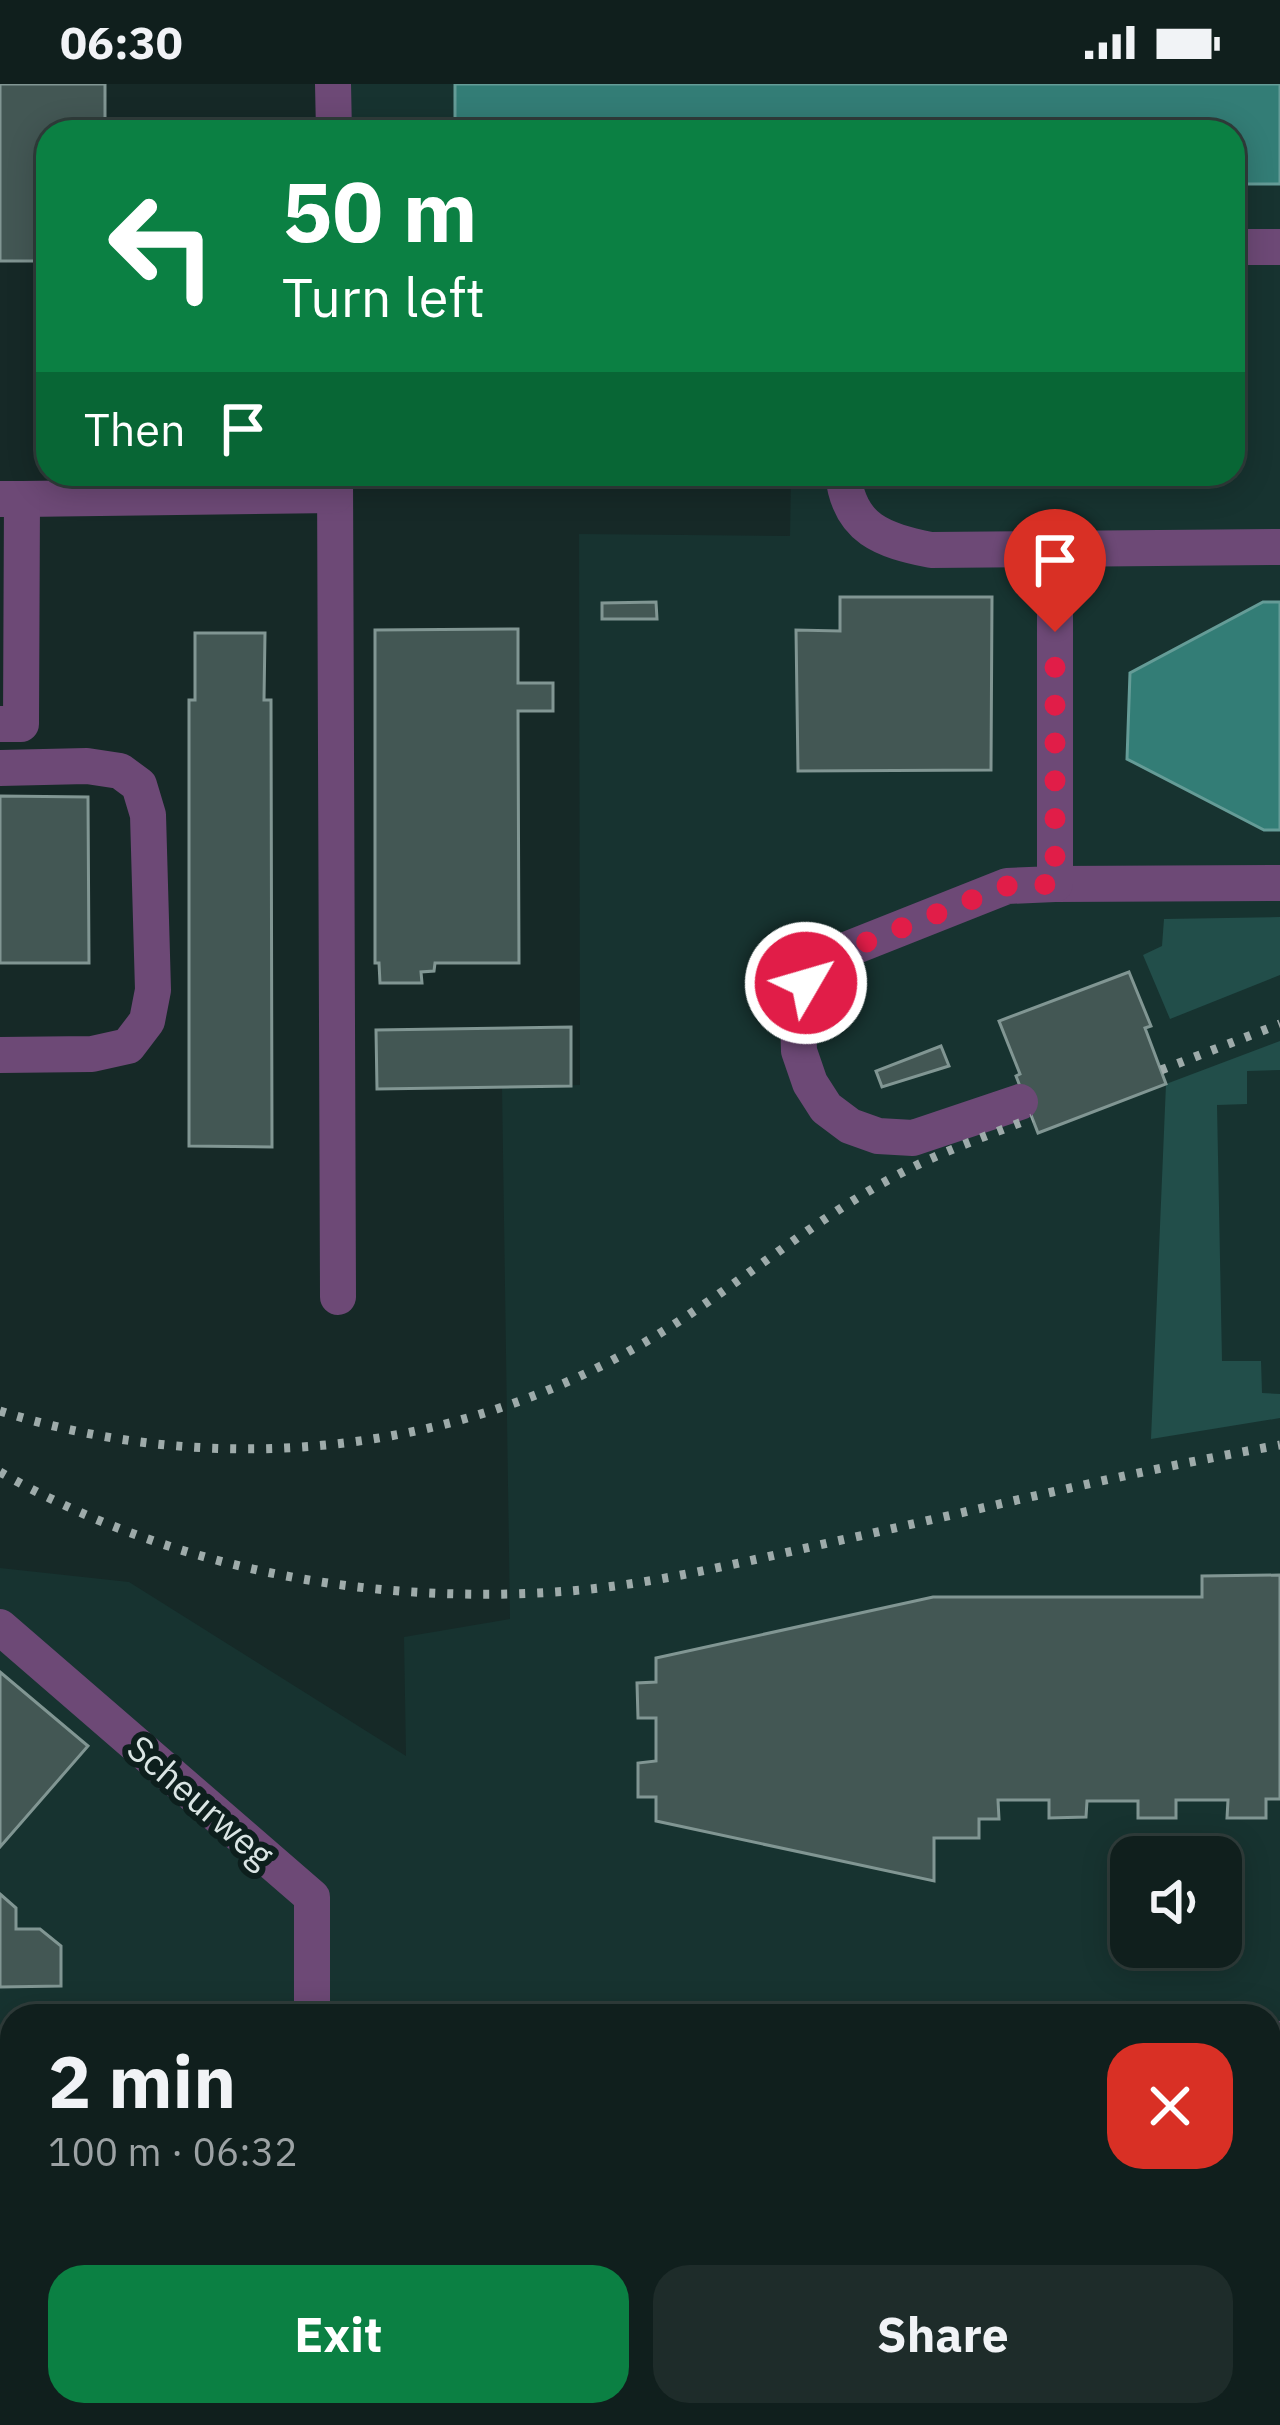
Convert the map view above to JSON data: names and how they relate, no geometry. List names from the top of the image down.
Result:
{
  "streets": {
    "street": ["Scheurweg"]
  },
  "page": {
    "status": "06:30",
    "turn": ["50 m", "Turn left"],
    "then": "Then",
    "heading": ["2 min", "100 m · 06:32"],
    "buttons": ["Exit", "Share"]
  }
}
